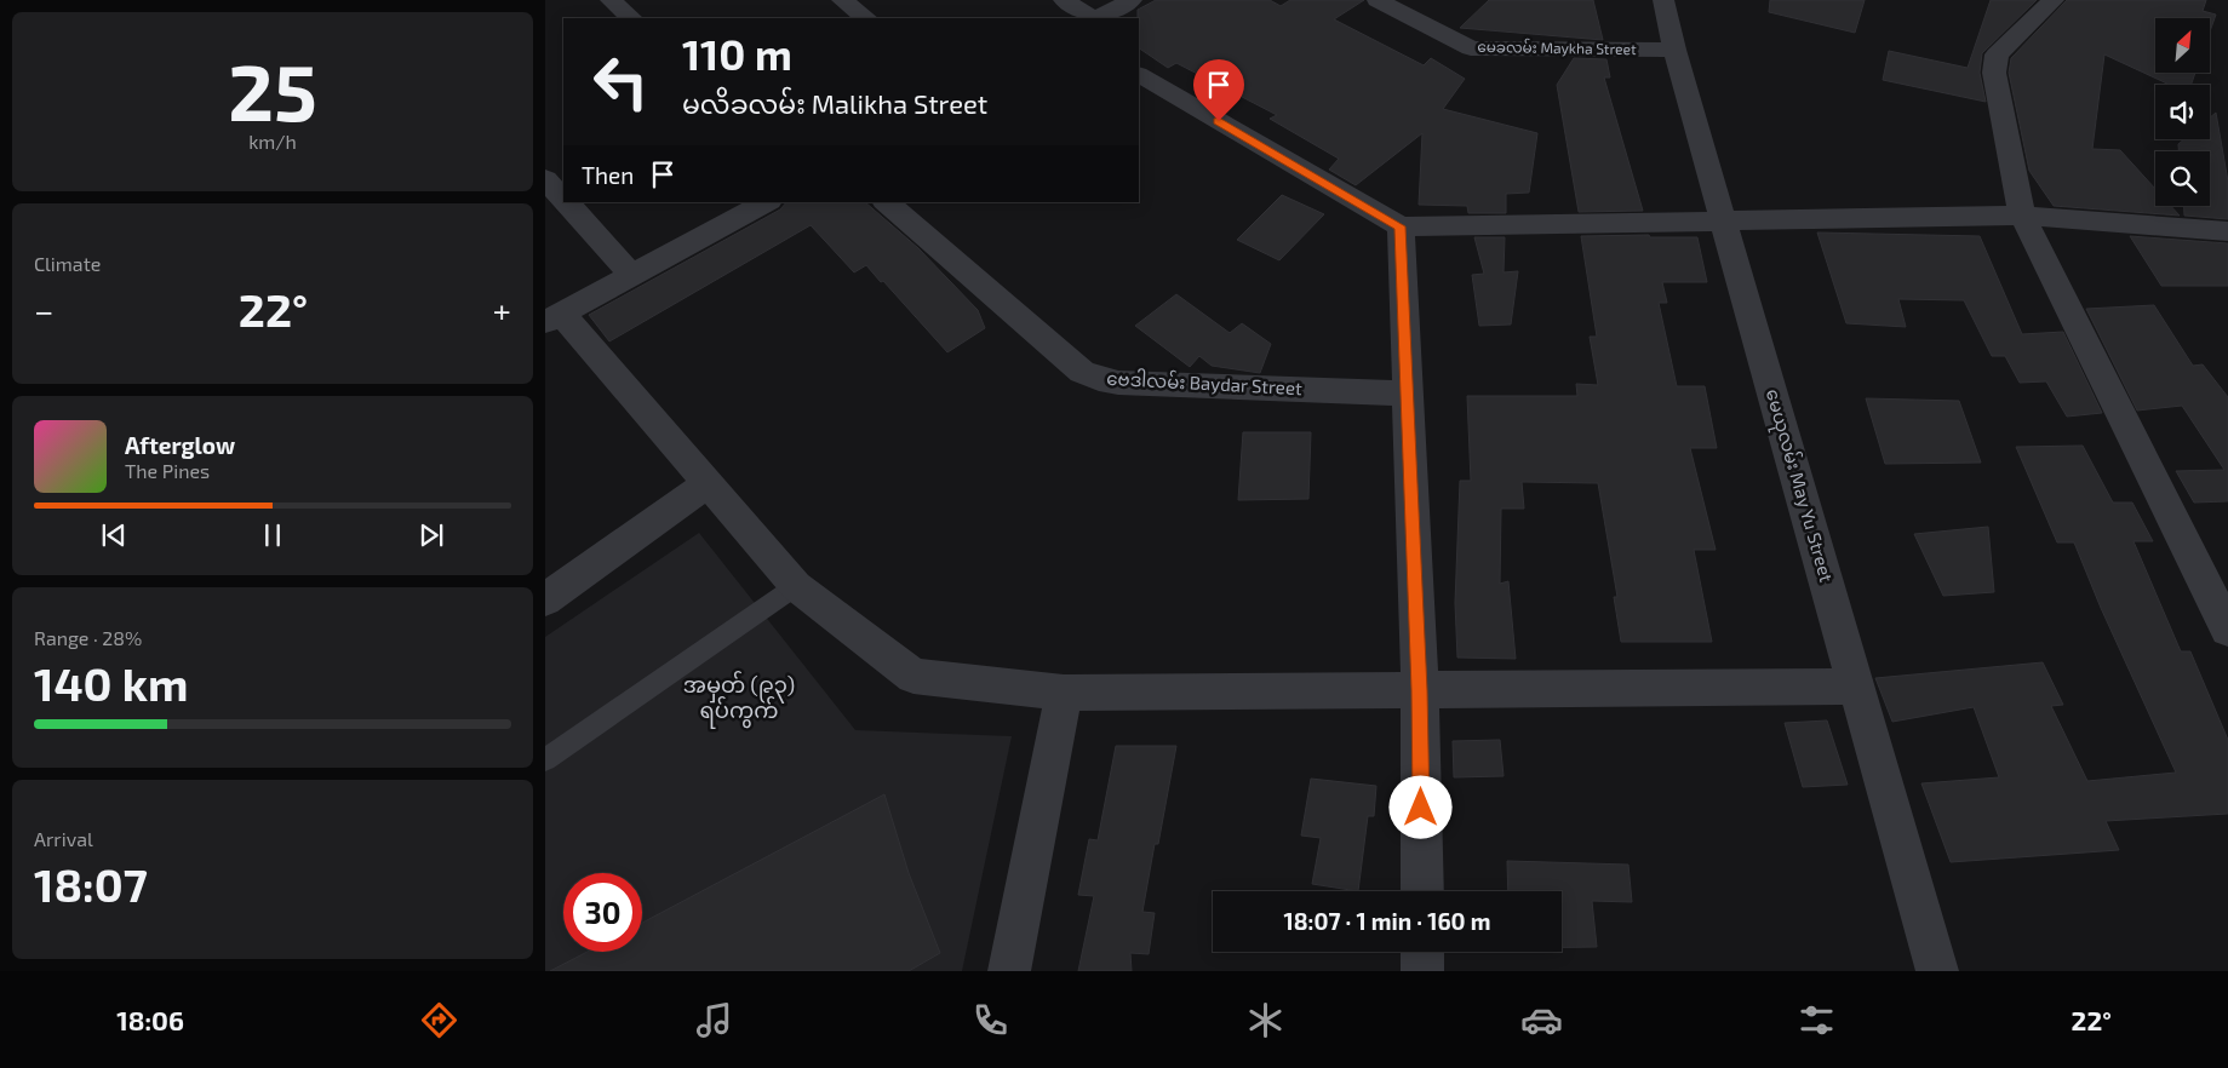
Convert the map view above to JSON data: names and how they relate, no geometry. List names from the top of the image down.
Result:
{
  "streets": {
    "street": ["မေခလမ်း Maykha Street", "ဗေဒါလမ်း Baydar Street", "မေယုလမ်း May Yu Street"]
  },
  "crossings": [
    ["မေခလမ်း Maykha Street", "မေယုလမ်း May Yu Street"]
  ],
  "districts": ["အမှတ် (၉၃) ရပ်ကွက်"],
  "north": "top right",
  "page": {
    "tile": [
      ["25", "km/h"],
      "Climate",
      ["Range · 28%", "140 km"],
      ["Arrival", "18:07"]
    ],
    "turn": ["110 m", "မလိခလမ်း Malikha Street"],
    "then": "Then",
    "heat": ["−", "22°", "+"],
    "song": ["Afterglow", "The Pines"],
    "limit": "30",
    "trip": "18:07 · 1 min · 160 m",
    "tabs": ["18:06", "22°"]
  }
}
